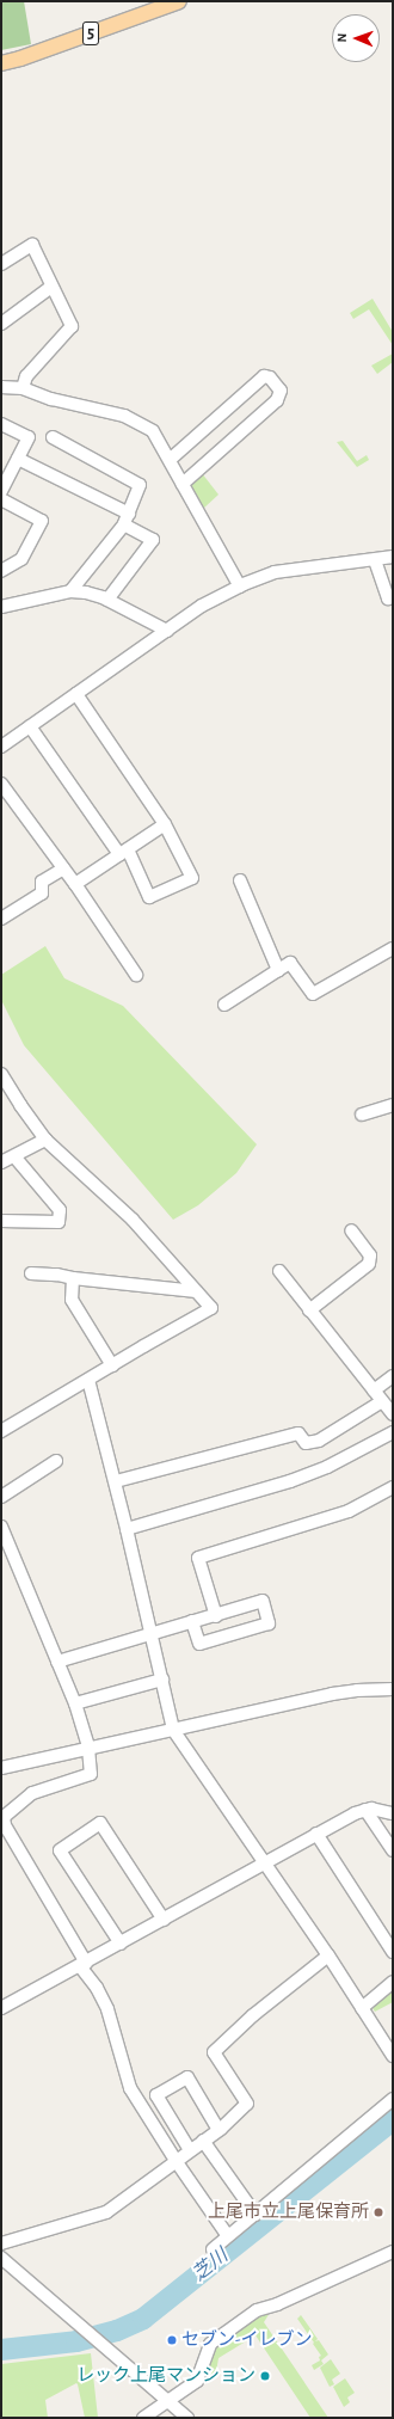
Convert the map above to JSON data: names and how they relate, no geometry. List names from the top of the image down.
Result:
{
  "streets": {
    "main road": ["5"]
  },
  "water": ["芝川"],
  "places": ["上尾市立上尾保育所", "セブン-イレブン", "レック上尾マンション"],
  "north": "left"
}
